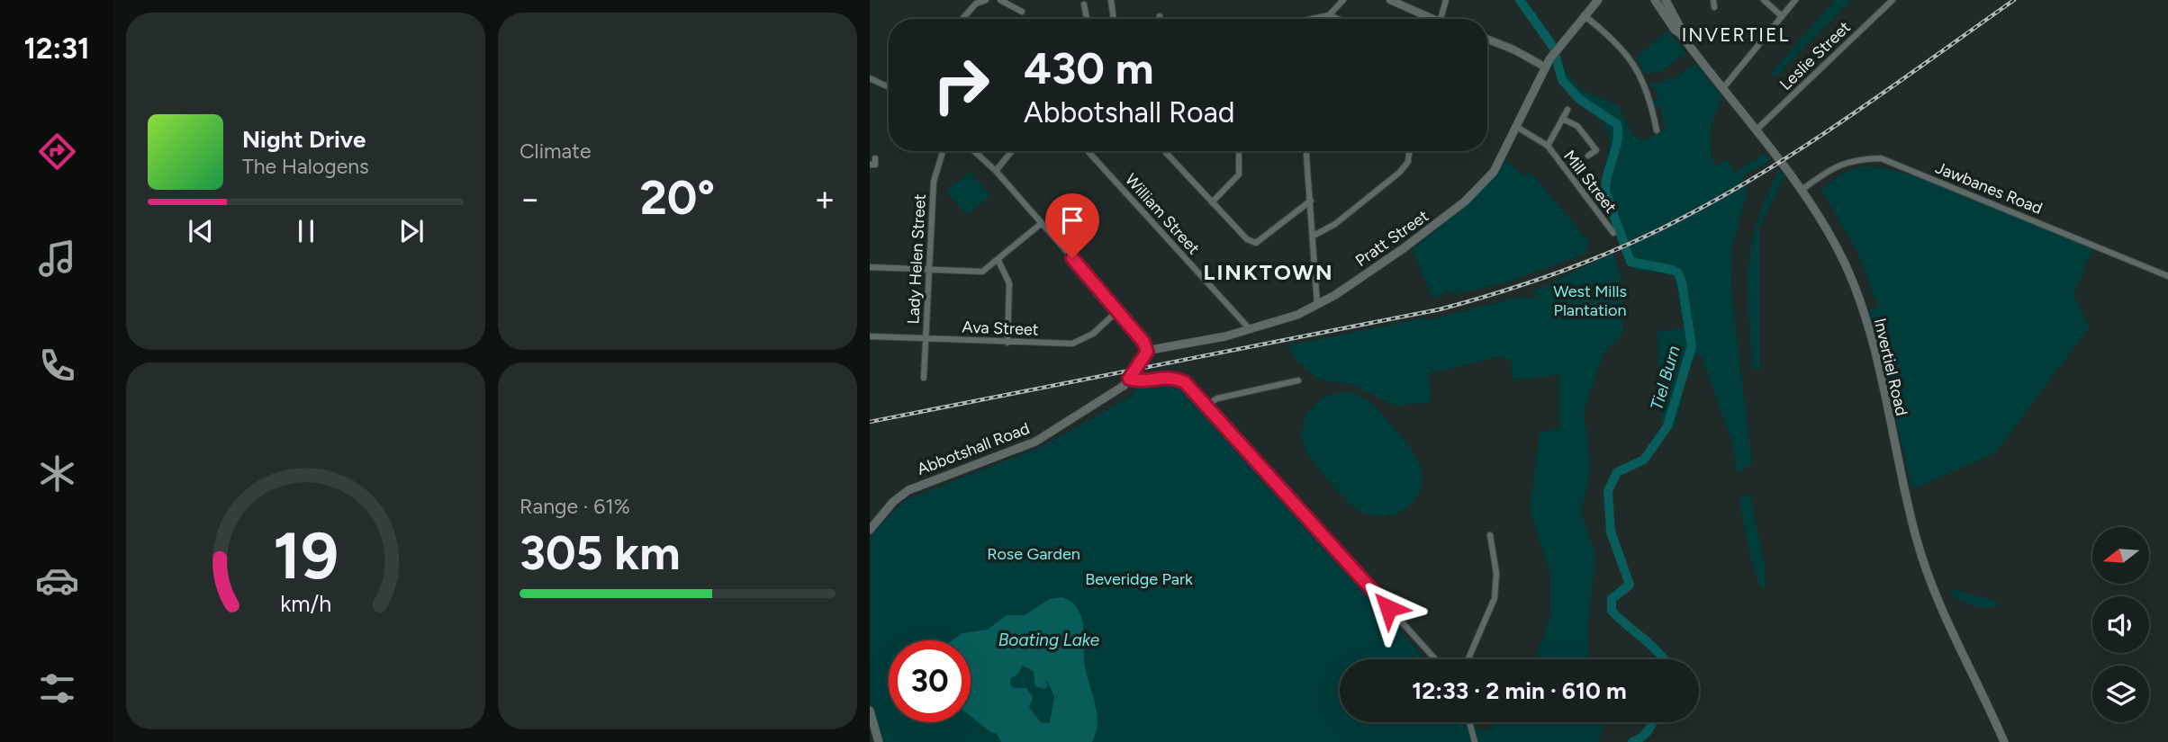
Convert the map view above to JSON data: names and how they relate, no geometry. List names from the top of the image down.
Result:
{
  "streets": {
    "main road": ["Pratt Street", "Invertiel Road", "Abbotshall Road"],
    "street": [
      "Leslie Street",
      "Mill Street",
      "Jawbanes Road",
      "William Street",
      "Lady Helen Street",
      "Ava Street"
    ]
  },
  "crossings": [
    ["Leslie Street", "Invertiel Road"],
    ["Mill Street", "Pratt Street"],
    ["Jawbanes Road", "Invertiel Road"],
    ["William Street", "Pratt Street"],
    ["Pratt Street", "Abbotshall Road"],
    ["Lady Helen Street", "Ava Street"]
  ],
  "districts": ["INVERTIEL", "LINKTOWN"],
  "water": ["Tiel Burn", "Boating Lake"],
  "parks": ["West Mills Plantation", "Rose Garden", "Beveridge Park"],
  "north": "left",
  "page": {
    "tabs": "12:31",
    "tile": [
      "Climate",
      ["Range · 61%", "305 km"]
    ],
    "turn": ["430 m", "Abbotshall Road"],
    "song": ["Night Drive", "The Halogens"],
    "heat": ["−", "20°", "+"],
    "limit": "30",
    "trip": "12:33 · 2 min · 610 m",
    "gauge": ["19", "km/h"]
  }
}
